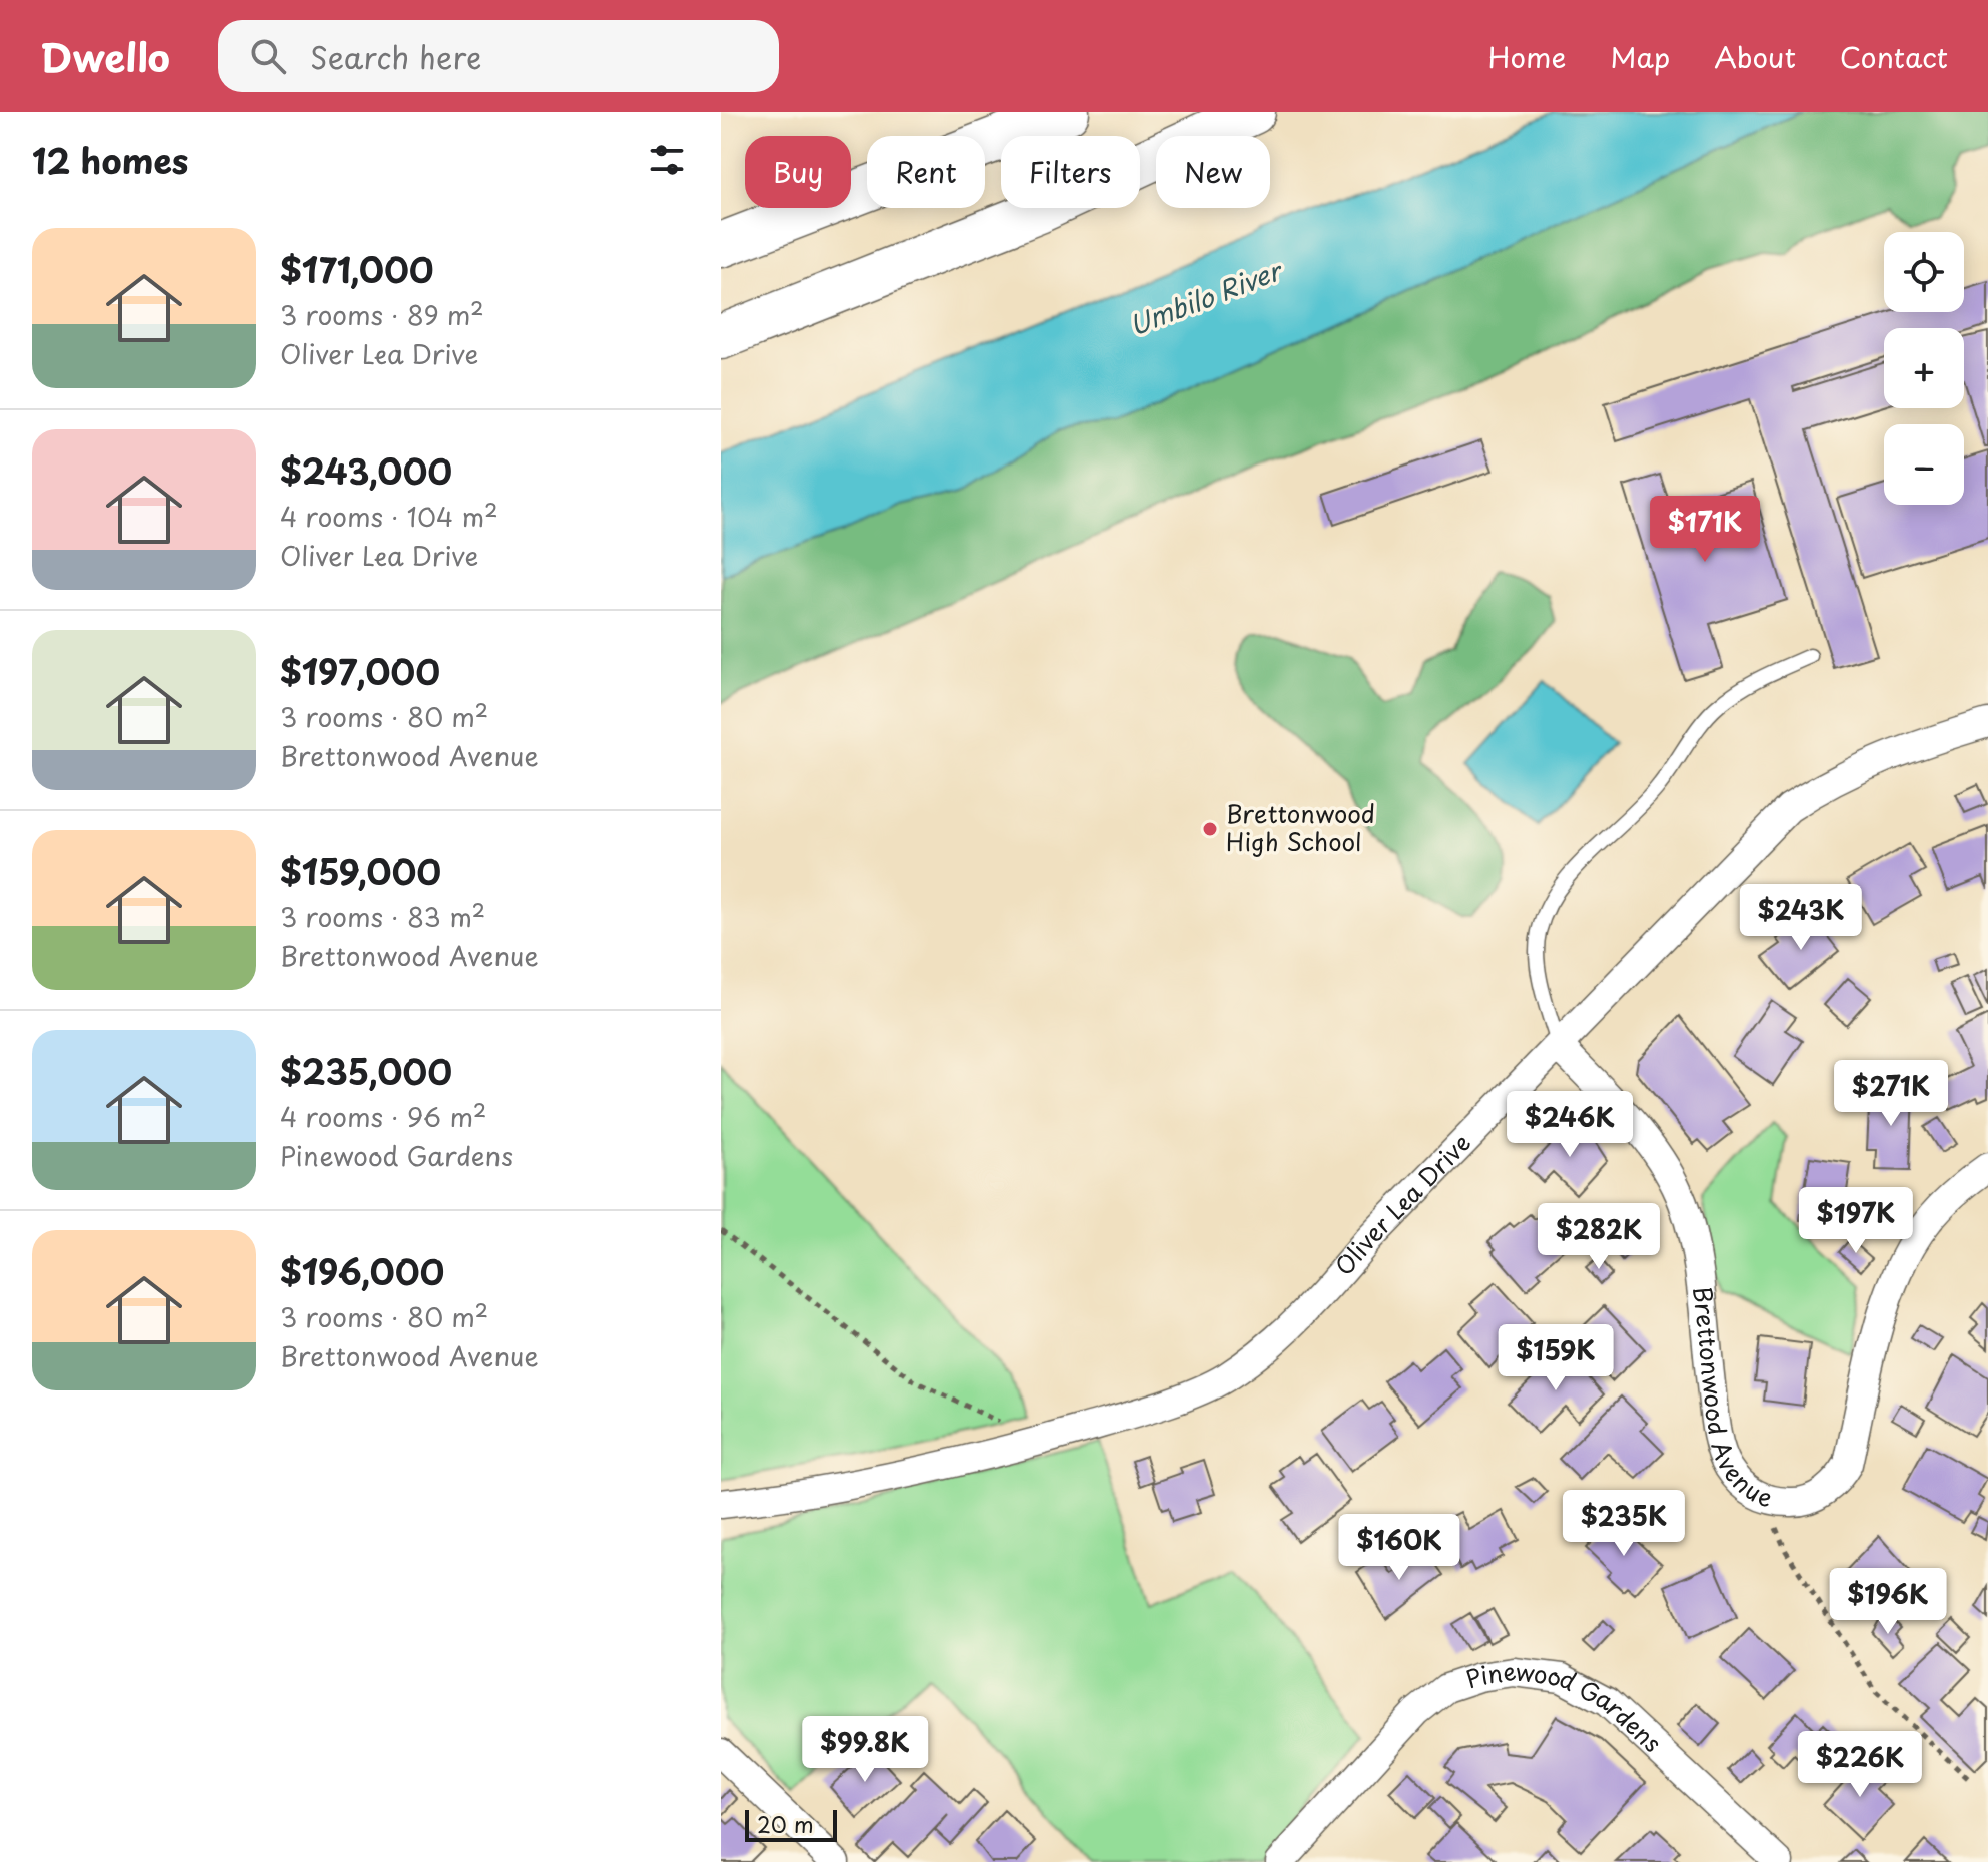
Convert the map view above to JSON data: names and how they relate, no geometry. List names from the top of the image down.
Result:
{
  "streets": {
    "street": ["Oliver Lea Drive", "Brettonwood Avenue", "Pinewood Gardens"]
  },
  "crossings": [
    ["Oliver Lea Drive", "Brettonwood Avenue"]
  ],
  "water": ["Umbilo River"],
  "places": ["Brettonwood High School"],
  "scale_bar": "20 m",
  "page": {
    "header": "Dwello",
    "search": "Search here",
    "nav": [
      "Home",
      "Map",
      "About",
      "Contact"
    ],
    "heading": "12 homes",
    "chip": [
      "Buy",
      "Rent",
      "Filters",
      "New"
    ],
    "list": [
      {
        "name": "$171,000",
        "note": "3 rooms · 89 m² · Oliver Lea Drive"
      },
      {
        "name": "$243,000",
        "note": "4 rooms · 104 m² · Oliver Lea Drive"
      },
      {
        "name": "$197,000",
        "note": "3 rooms · 80 m² · Brettonwood Avenue"
      },
      {
        "name": "$159,000",
        "note": "3 rooms · 83 m² · Brettonwood Avenue"
      },
      {
        "name": "$235,000",
        "note": "4 rooms · 96 m² · Pinewood Gardens"
      },
      {
        "name": "$196,000",
        "note": "3 rooms · 80 m² · Brettonwood Avenue"
      }
    ],
    "map_buttons": ["+", "−"],
    "price": [
      "$171K",
      "$243K",
      "$271K",
      "$246K",
      "$197K",
      "$282K",
      "$159K",
      "$235K",
      "$160K",
      "$196K",
      "$99.8K",
      "$226K"
    ],
    "scale": "20 m"
  }
}
